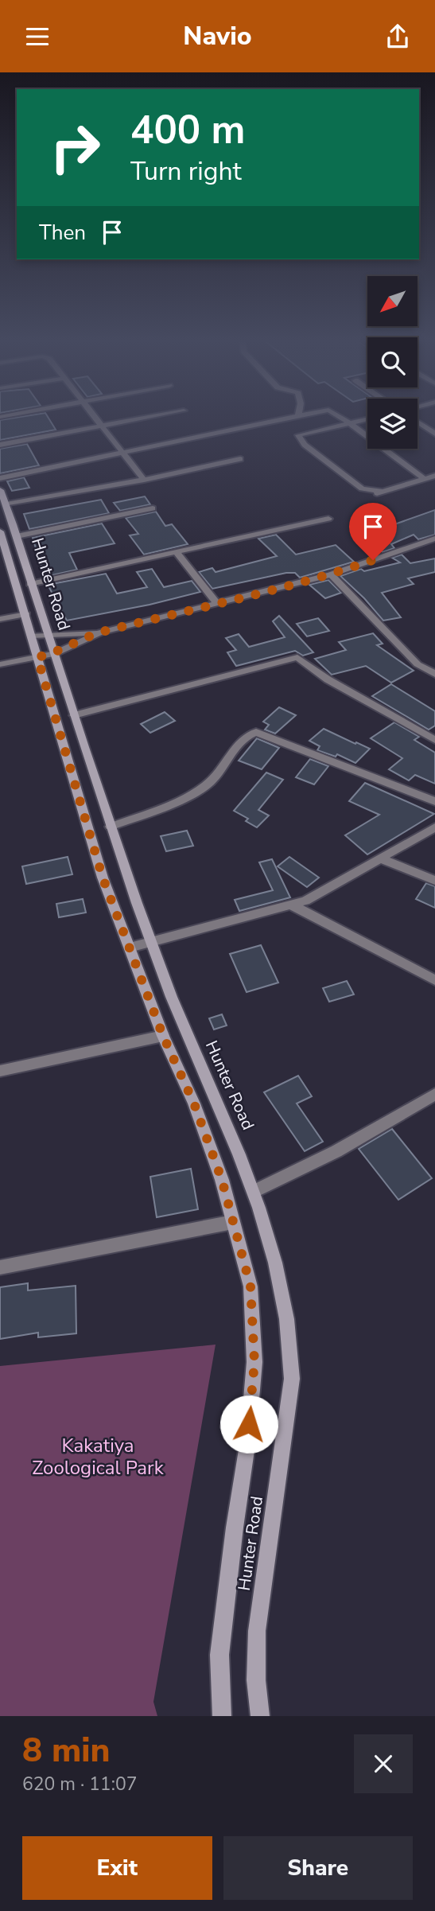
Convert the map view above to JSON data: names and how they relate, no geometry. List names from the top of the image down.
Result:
{
  "streets": {
    "main road": ["Hunter Road"]
  },
  "parks": ["Kakatiya Zoological Park"],
  "north": "bottom left",
  "page": {
    "header": "Navio",
    "turn": ["400 m", "Turn right"],
    "then": "Then",
    "heading": ["8 min", "620 m · 11:07"],
    "buttons": ["Exit", "Share"]
  }
}
